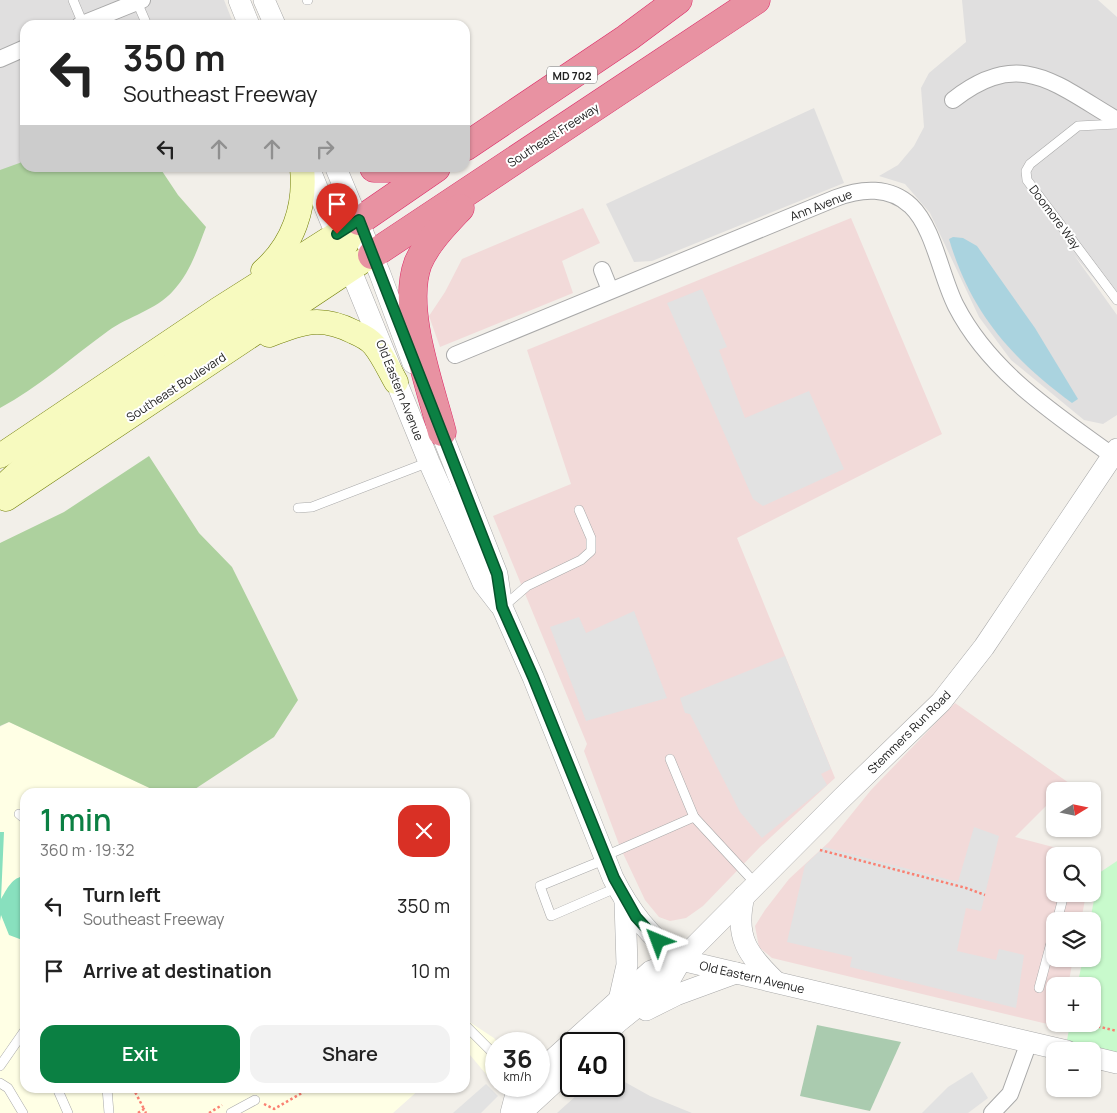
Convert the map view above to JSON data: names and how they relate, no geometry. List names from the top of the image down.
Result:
{
  "streets": {
    "highway": ["MD 702", "Southeast Freeway"],
    "main road": ["Southeast Boulevard"],
    "street": ["Ann Avenue", "Old Eastern Avenue", "Stemmers Run Road"],
    "lane": ["Doomore Way"]
  },
  "crossings": [
    ["MD 702", "Southeast Freeway"],
    ["MD 702", "Southeast Boulevard"],
    ["MD 702", "Old Eastern Avenue"],
    ["Southeast Freeway", "Southeast Boulevard"],
    ["Southeast Freeway", "Old Eastern Avenue"],
    ["Ann Avenue", "Stemmers Run Road"],
    ["Southeast Boulevard", "Old Eastern Avenue"],
    ["Old Eastern Avenue", "Stemmers Run Road"]
  ],
  "north": "right",
  "page": {
    "turn": ["350 m", "Southeast Freeway"],
    "map_buttons": ["+", "−"],
    "heading": ["1 min", "360 m · 19:32"],
    "list": [
      {
        "name": "Turn left",
        "note": "Southeast Freeway",
        "value": "350 m"
      },
      {
        "name": "Arrive at destination",
        "value": "10 m"
      }
    ],
    "buttons": ["Exit", "Share"],
    "speed": "36 km/h",
    "limit": "40"
  }
}
